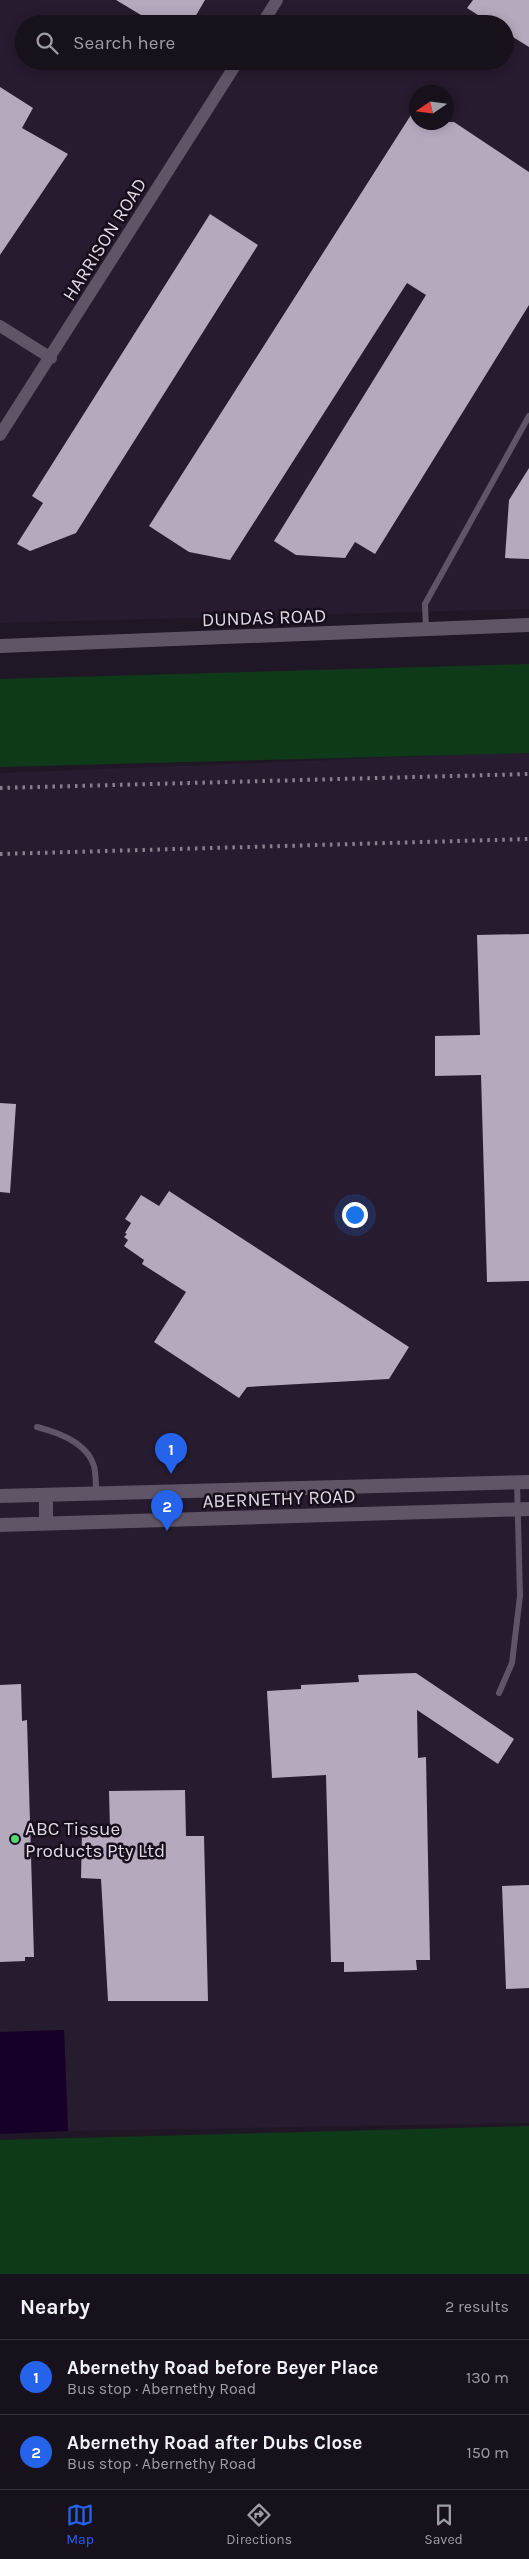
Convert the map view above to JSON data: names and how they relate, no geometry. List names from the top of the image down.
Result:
{
  "streets": {
    "main road": ["DUNDAS ROAD", "ABERNETHY ROAD"],
    "street": ["HARRISON ROAD"]
  },
  "places": ["ABC Tissue Products Pty Ltd"],
  "north": "left",
  "page": {
    "search": "Search here",
    "pins": ["1", "2"],
    "heading": ["Nearby", "2 results"],
    "list": [
      {
        "mark": "1",
        "name": "Abernethy Road before Beyer Place",
        "note": "Bus stop · Abernethy Road",
        "value": "130 m"
      },
      {
        "mark": "2",
        "name": "Abernethy Road after Dubs Close",
        "note": "Bus stop · Abernethy Road",
        "value": "150 m"
      }
    ],
    "nav": ["Map", "Directions", "Saved"]
  }
}
